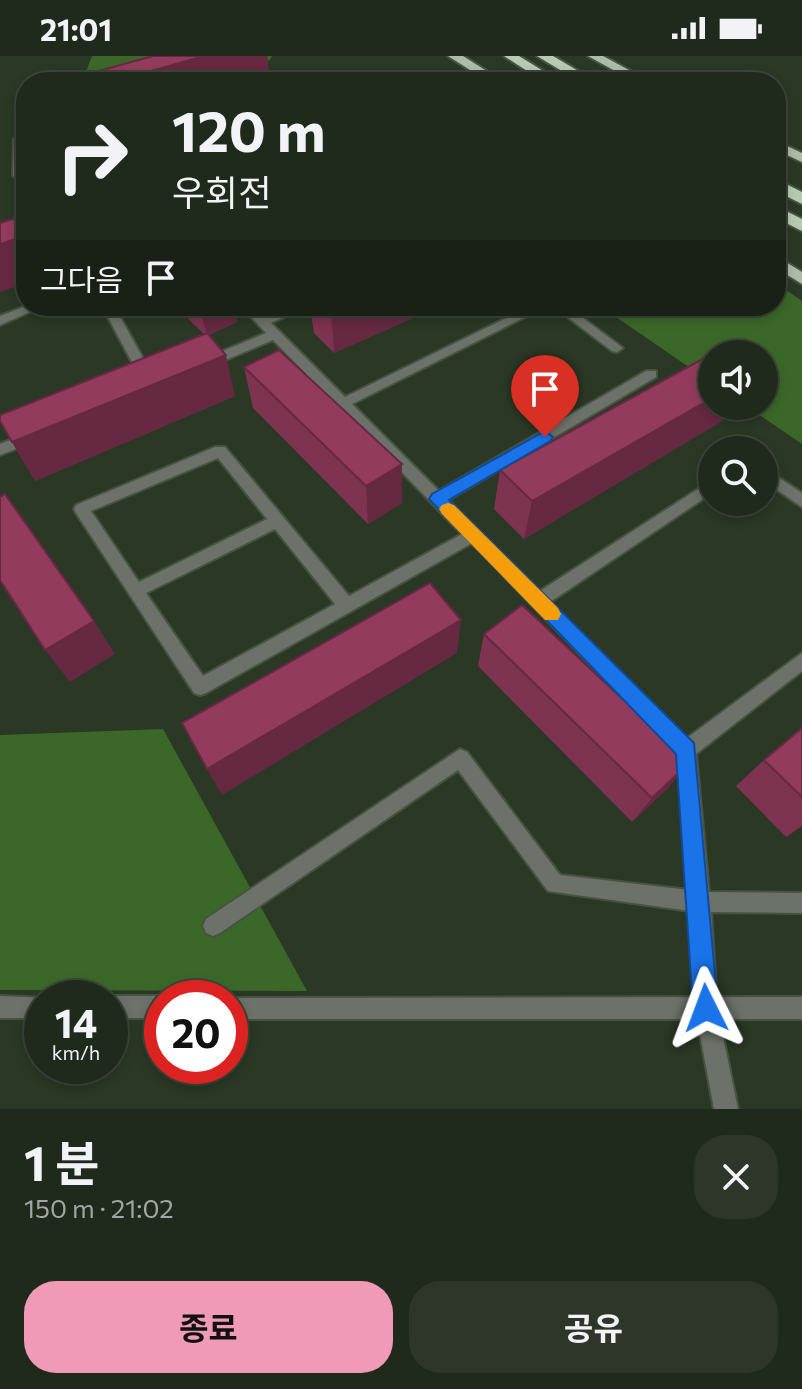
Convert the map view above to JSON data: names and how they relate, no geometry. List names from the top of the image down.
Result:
{
  "page": {
    "status": "21:01",
    "turn": ["120 m", "우회전"],
    "then": "그다음",
    "speed": "14 km/h",
    "limit": "20",
    "heading": ["1 분", "150 m · 21:02"],
    "buttons": ["종료", "공유"]
  }
}
